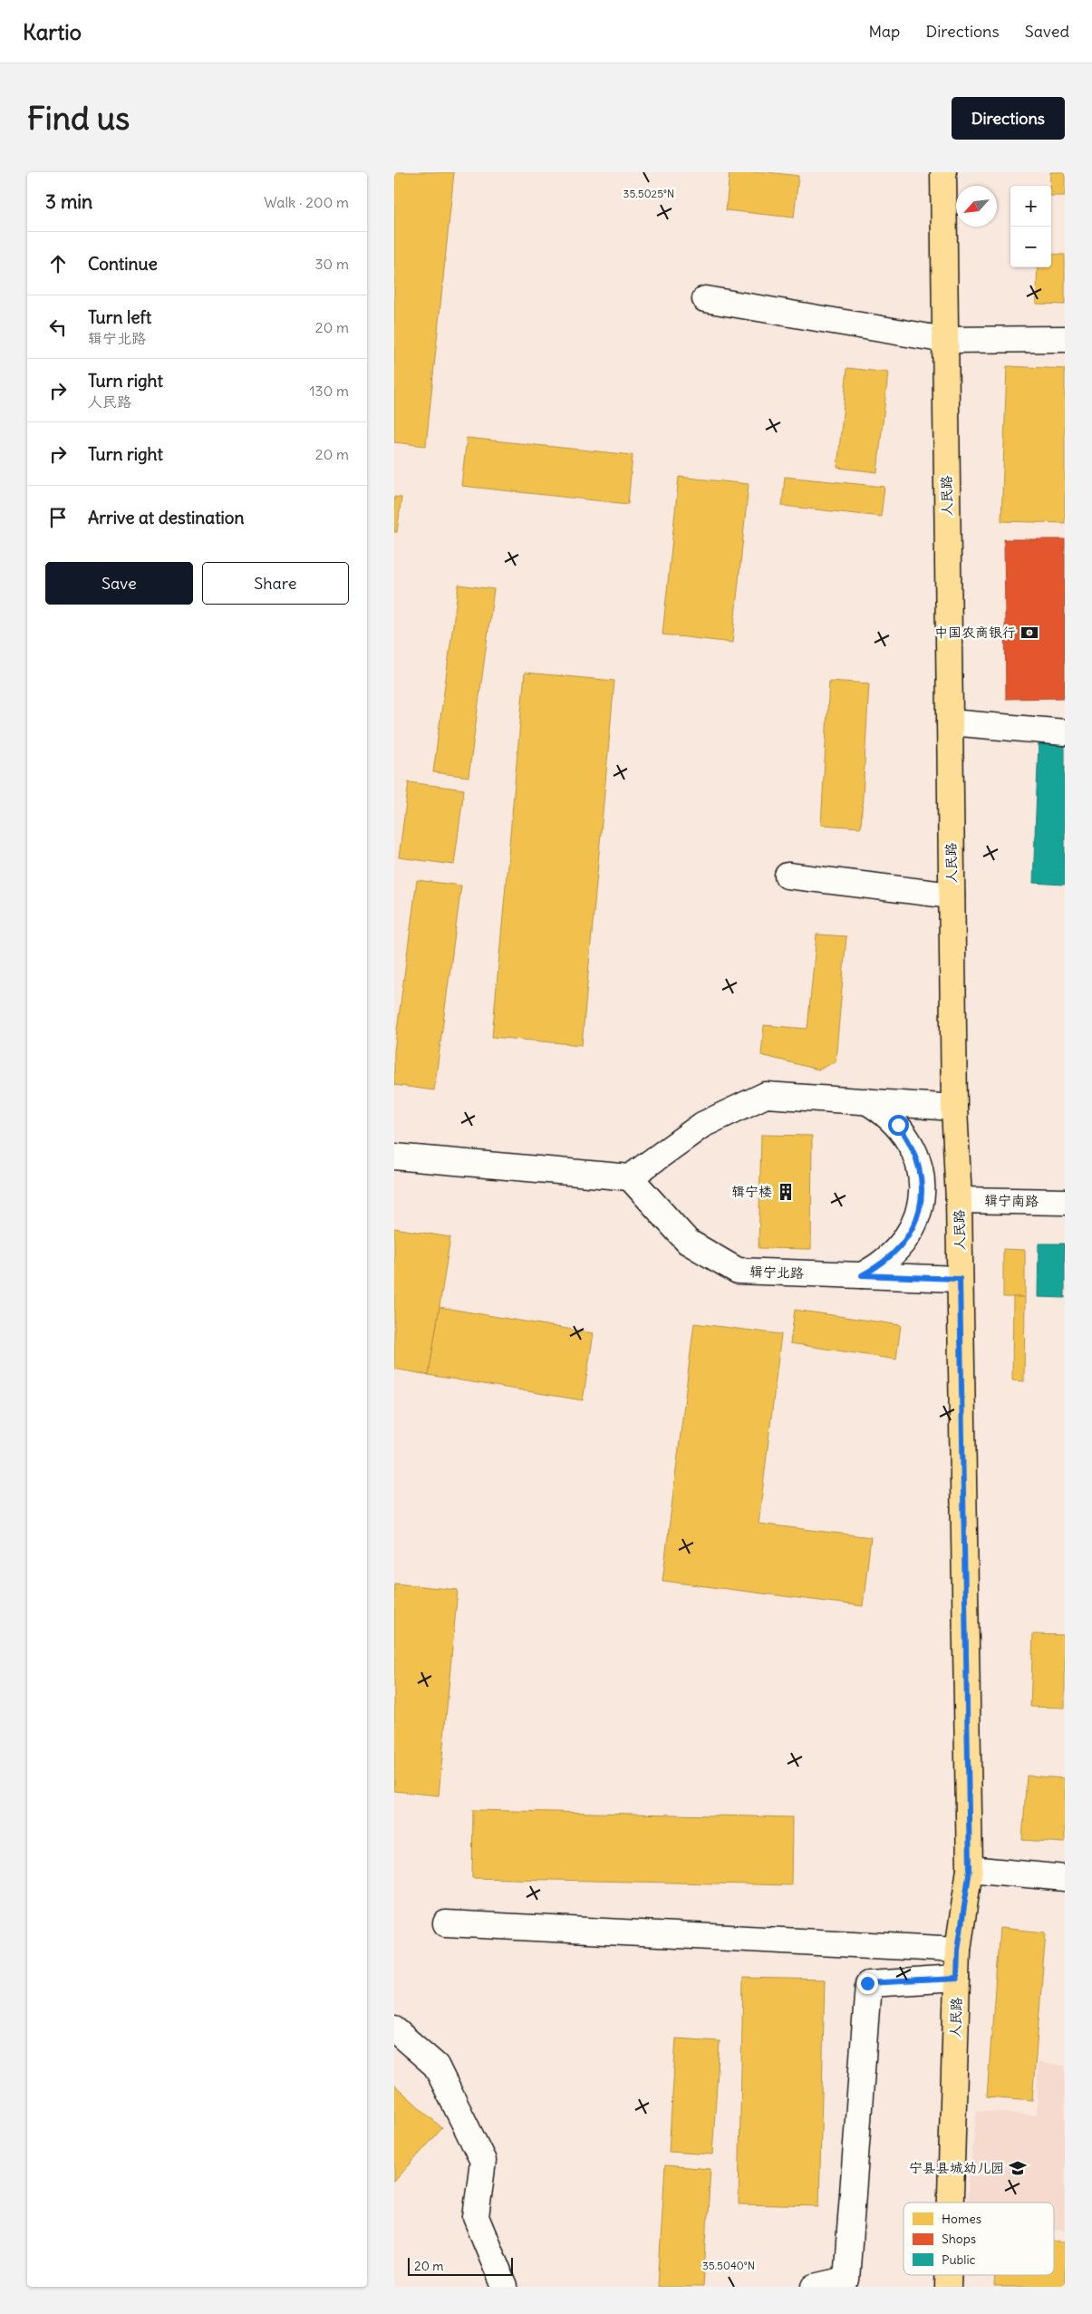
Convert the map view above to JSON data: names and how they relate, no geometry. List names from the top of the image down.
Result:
{
  "streets": {
    "main road": ["人民路"],
    "street": ["辑宁南路", "辑宁北路"]
  },
  "crossings": [
    ["人民路", "辑宁南路"],
    ["人民路", "辑宁北路"]
  ],
  "places": {
    "bank": ["中国农商银行"],
    "building": ["辑宁楼"],
    "school or university": ["宁县县城幼儿园"]
  },
  "legend": ["Homes", "Shops", "Public"],
  "scale_bar": "20 m",
  "north": "bottom left",
  "page": {
    "header": "Kartio",
    "nav": ["Map", "Directions", "Saved"],
    "buttons": [
      "Directions",
      ["Save", "Share"]
    ],
    "title": "Find us",
    "heading": ["3 min", "Walk · 200 m"],
    "map_buttons": ["+", "−"],
    "list": [
      ["Continue", "30 m"],
      ["Turn left", "辑宁北路", "20 m"],
      ["Turn right", "人民路", "130 m"],
      ["Turn right", "20 m"],
      "Arrive at destination"
    ],
    "scale": "20 m"
  },
  "coordinates": ["35.5025°N", "35.5040°N"]
}
